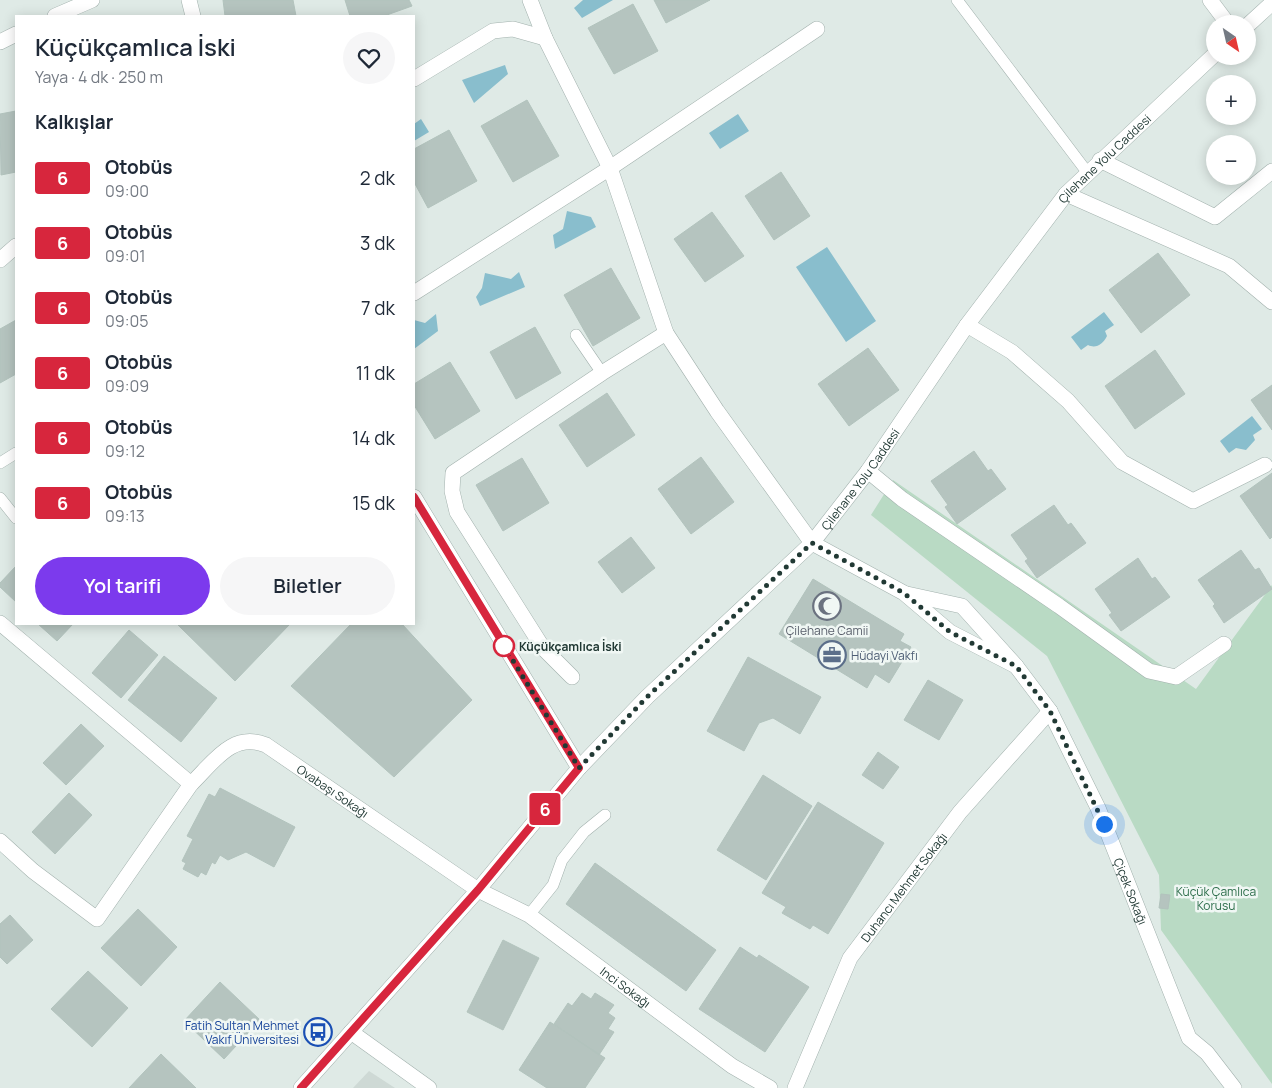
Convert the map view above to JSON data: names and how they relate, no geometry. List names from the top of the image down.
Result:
{
  "streets": {
    "street": [
      "Çilehane Yolu Caddesi",
      "Ovabaşı Sokağı",
      "Duhancı Mehmet Sokağı",
      "Çiçek Sokağı",
      "Inci Sokağı"
    ]
  },
  "crossings": [
    ["Çilehane Yolu Caddesi", "Ovabaşı Sokağı"],
    ["Çilehane Yolu Caddesi", "Çiçek Sokağı"],
    ["Çilehane Yolu Caddesi", "Inci Sokağı"],
    ["Ovabaşı Sokağı", "Inci Sokağı"],
    ["Duhancı Mehmet Sokağı", "Çiçek Sokağı"]
  ],
  "parks": ["Küçük Çamlıca Korusu"],
  "places": {
    "mosque": ["Çilehane Camii"],
    "other": ["Küçükçamlıca İski"],
    "office": ["Hüdayi Vakfı"],
    "bus stop": ["Fatih Sultan Mehmet Vakıf Üniversitesi"]
  },
  "lines": ["bus line 6"],
  "north": "bottom right",
  "page": {
    "on_map": "6",
    "map_buttons": ["+", "−"],
    "heading": [
      ["Küçükçamlıca İski", "Yaya · 4 dk · 250 m"],
      "Kalkışlar"
    ],
    "list": [
      {
        "mark": "6",
        "name": "Otobüs",
        "note": "09:00",
        "value": "2 dk"
      },
      {
        "mark": "6",
        "name": "Otobüs",
        "note": "09:01",
        "value": "3 dk"
      },
      {
        "mark": "6",
        "name": "Otobüs",
        "note": "09:05",
        "value": "7 dk"
      },
      {
        "mark": "6",
        "name": "Otobüs",
        "note": "09:09",
        "value": "11 dk"
      },
      {
        "mark": "6",
        "name": "Otobüs",
        "note": "09:12",
        "value": "14 dk"
      },
      {
        "mark": "6",
        "name": "Otobüs",
        "note": "09:13",
        "value": "15 dk"
      }
    ],
    "buttons": ["Yol tarifi", "Biletler"]
  }
}
